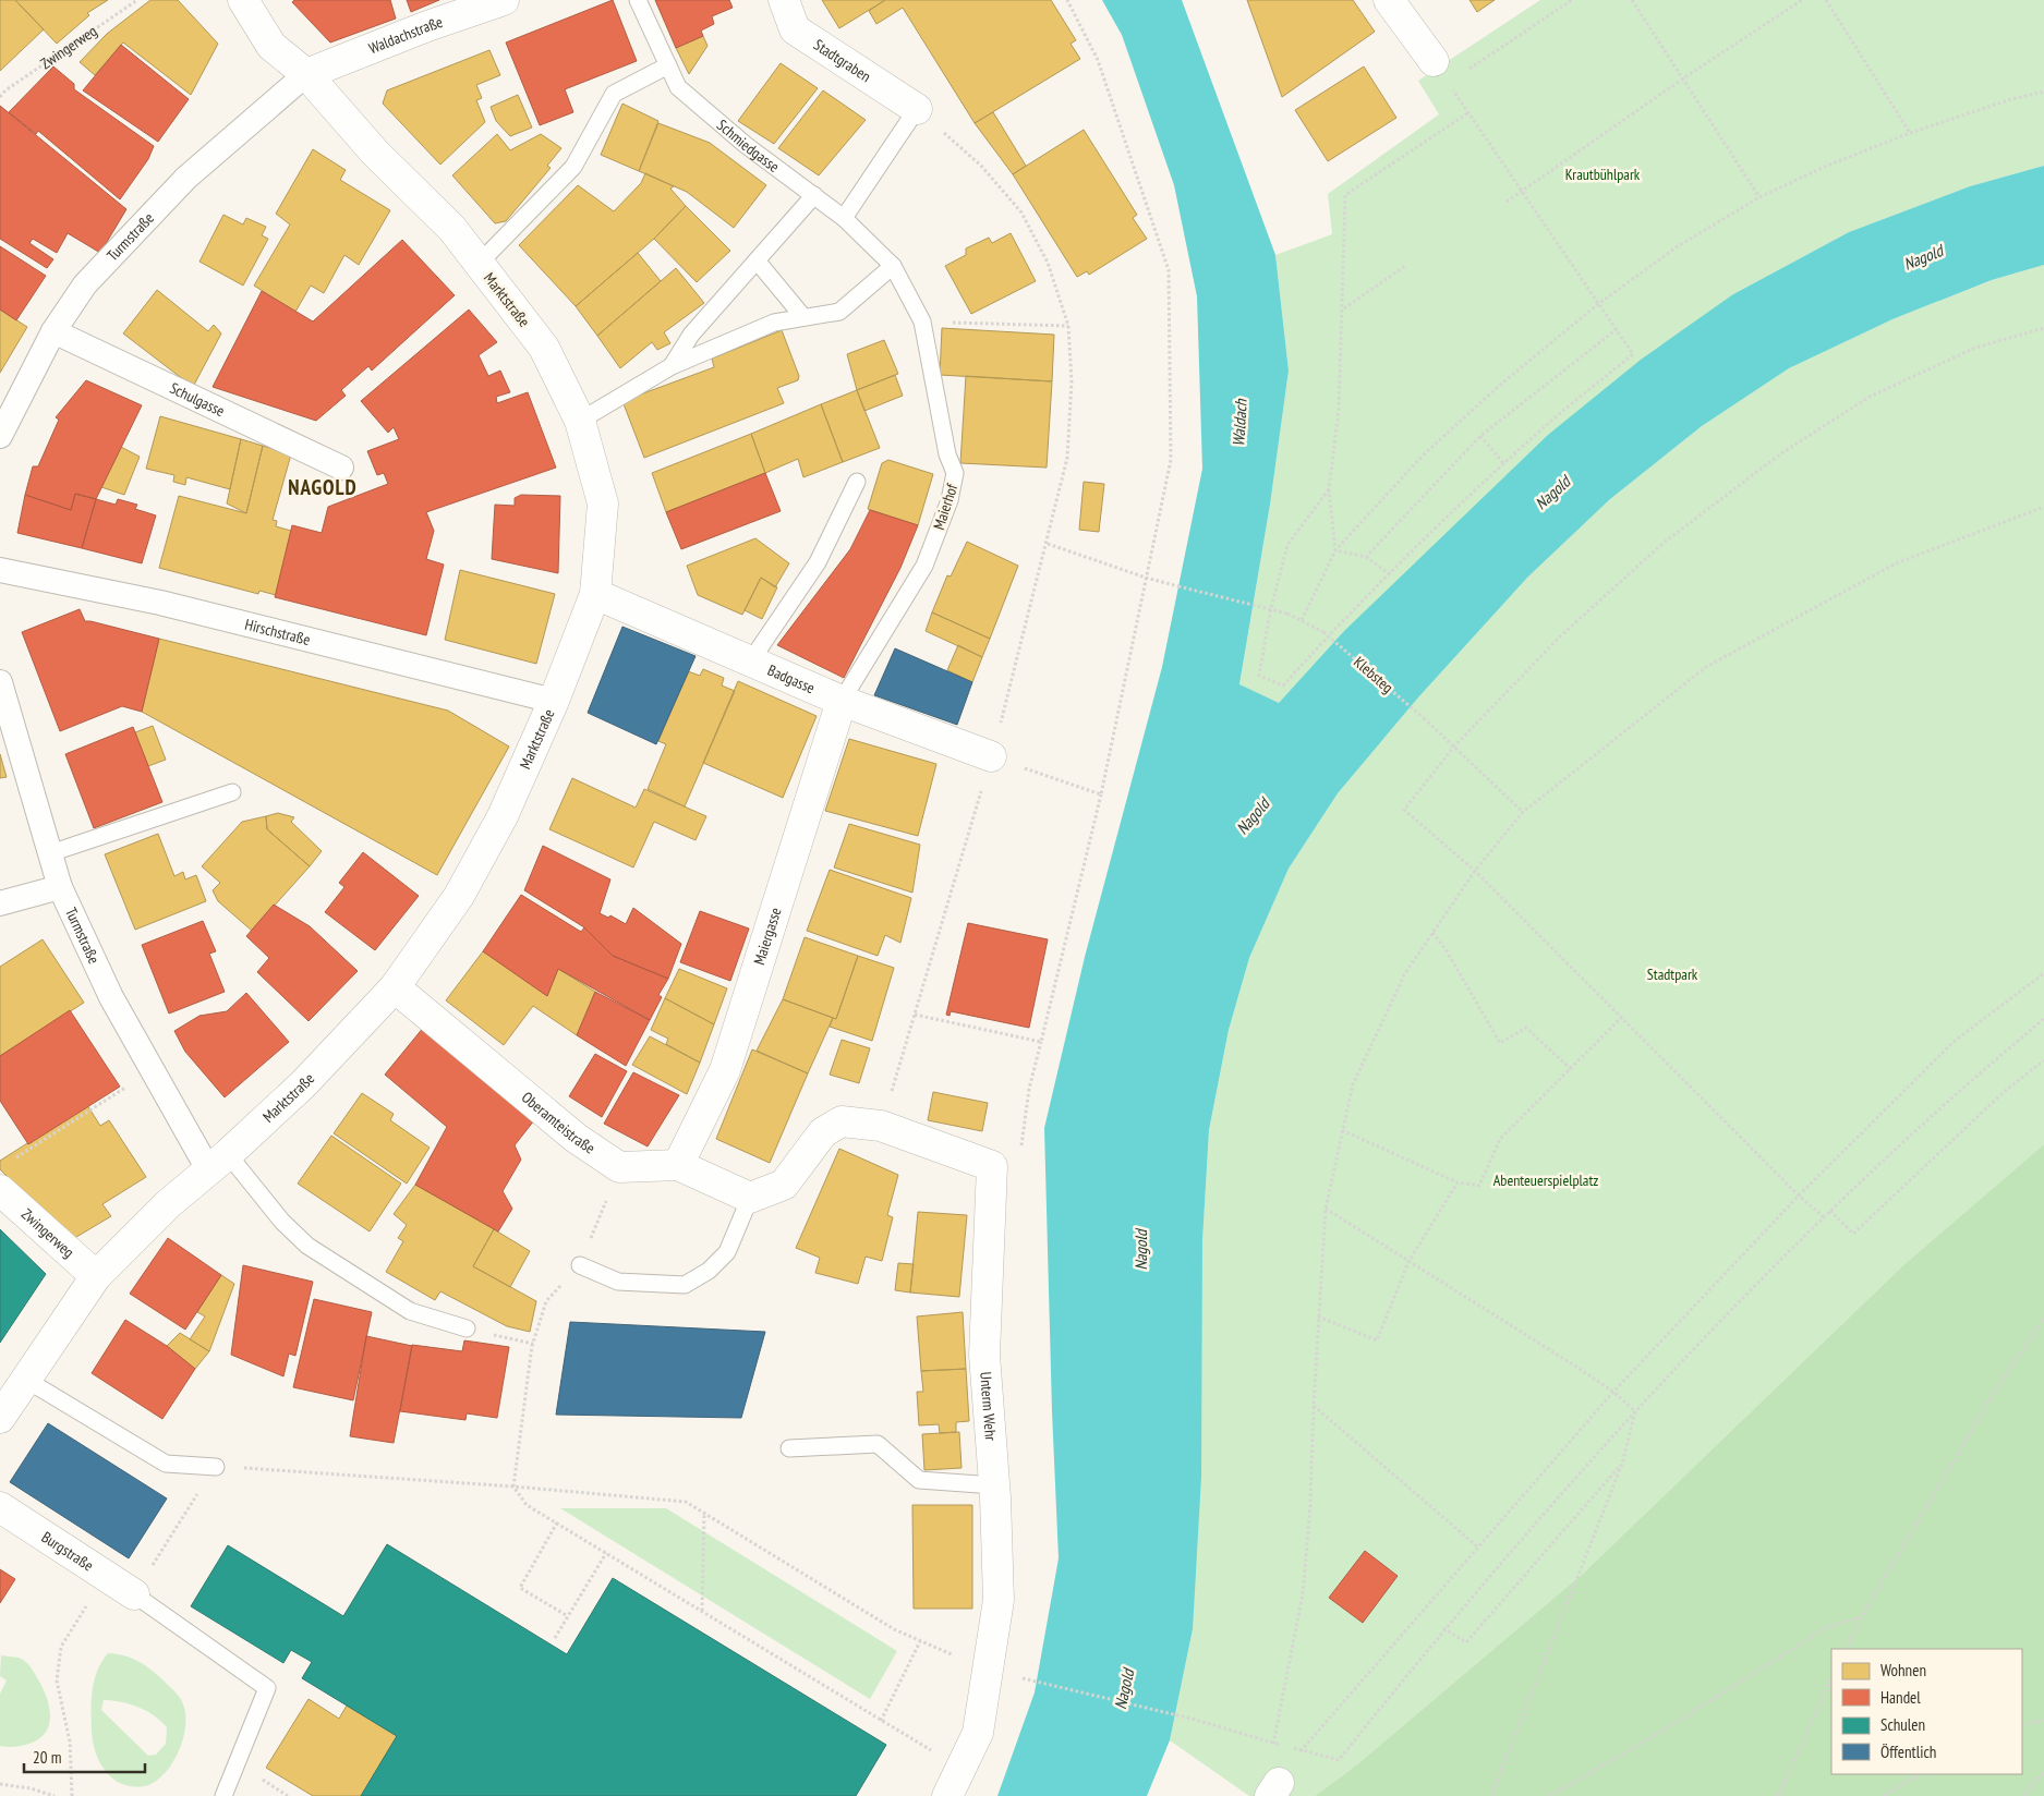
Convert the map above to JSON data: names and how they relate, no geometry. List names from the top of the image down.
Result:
{
  "streets": {
    "street": [
      "Waldachstraße",
      "Zwingerweg",
      "Stadtgraben",
      "Turmstraße",
      "Marktstraße",
      "Schulgasse",
      "Hirschstraße",
      "Badgasse",
      "Maiergasse",
      "Oberamteistraße",
      "Unterm Wehr",
      "Burgstraße"
    ],
    "lane": ["Schmiedgasse", "Maierhof"],
    "path": ["Klebsteg"]
  },
  "crossings": [
    ["Waldachstraße", "Turmstraße"],
    ["Waldachstraße", "Marktstraße"],
    ["Zwingerweg", "Marktstraße"],
    ["Schmiedgasse", "Maierhof"],
    ["Turmstraße", "Marktstraße"],
    ["Turmstraße", "Schulgasse"],
    ["Marktstraße", "Hirschstraße"],
    ["Marktstraße", "Badgasse"],
    ["Marktstraße", "Oberamteistraße"],
    ["Maierhof", "Badgasse"],
    ["Maierhof", "Maiergasse"],
    ["Badgasse", "Maiergasse"]
  ],
  "districts": ["NAGOLD"],
  "water": ["Nagold", "Waldach"],
  "parks": ["Krautbühlpark", "Stadtpark", "Abenteuerspielplatz"],
  "legend": [
    "Wohnen",
    "Handel",
    "Schulen",
    "Öffentlich"
  ],
  "scale_bar": "20 m"
}
